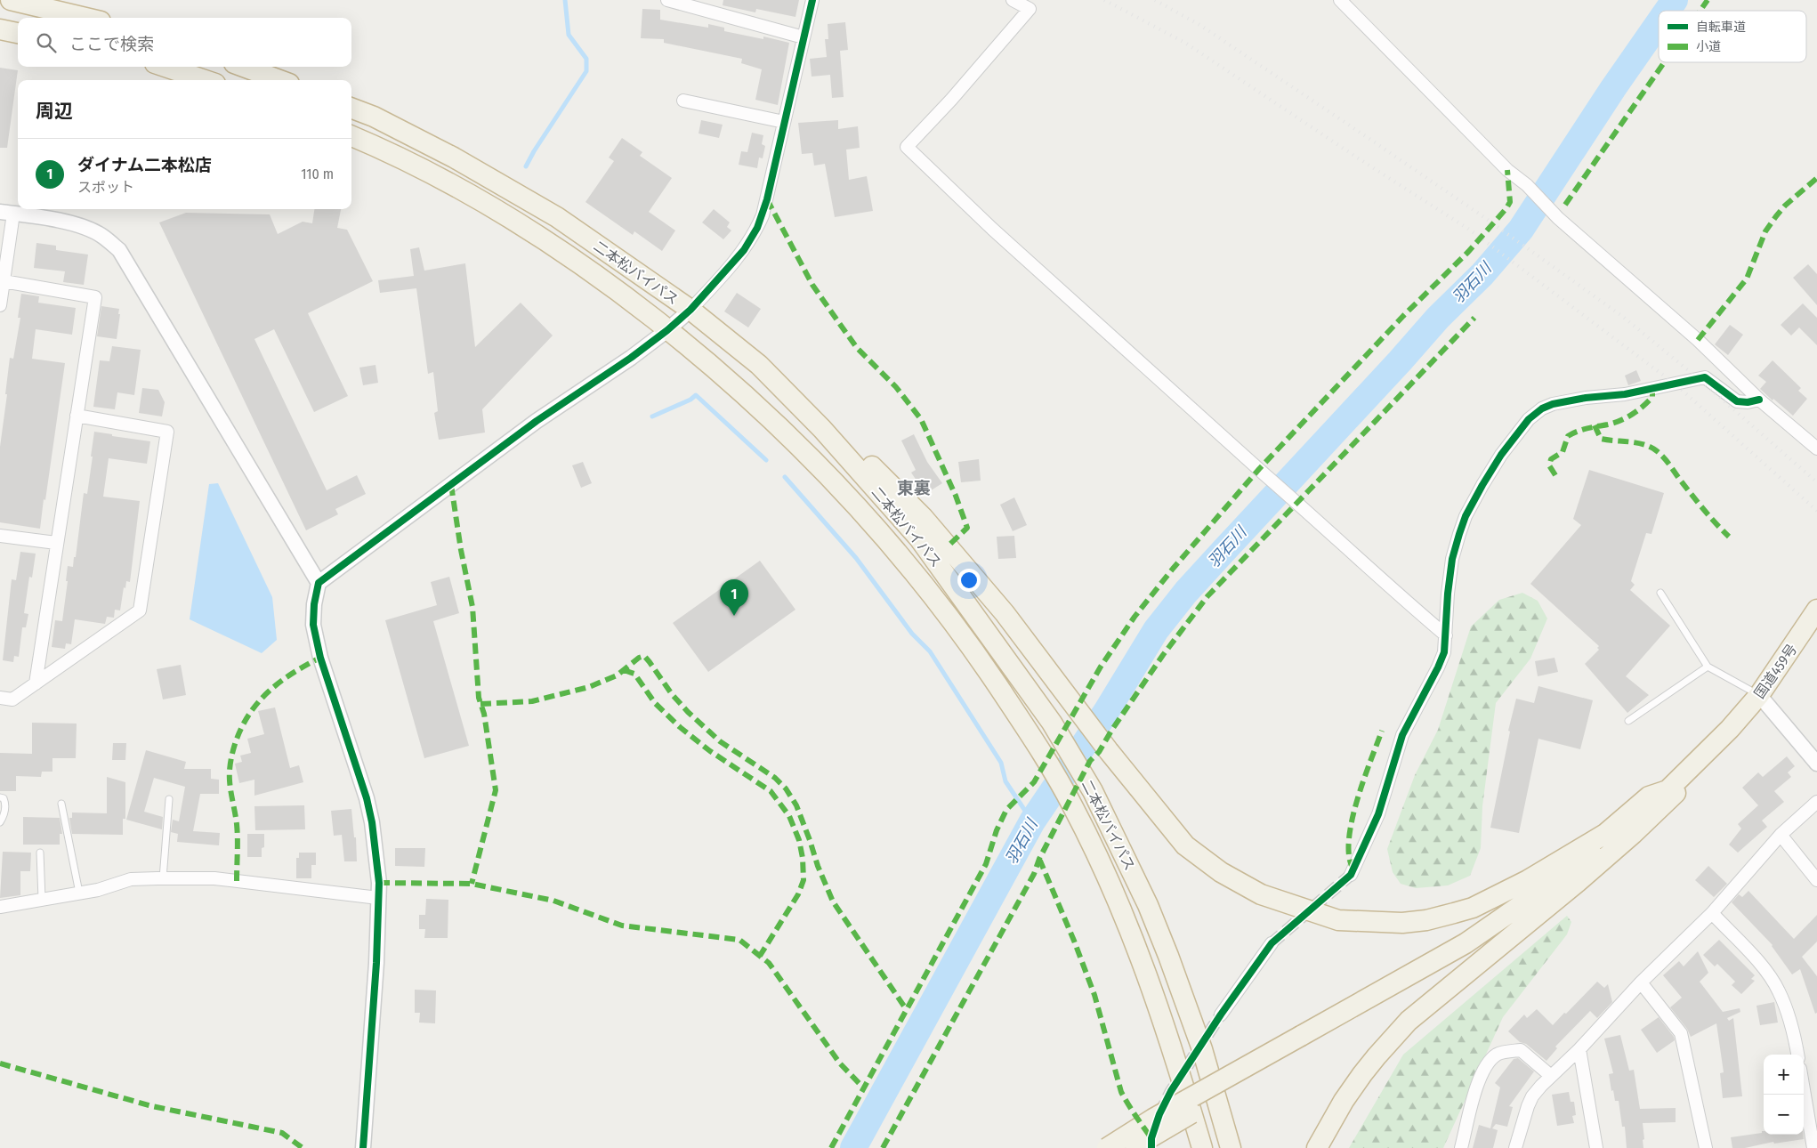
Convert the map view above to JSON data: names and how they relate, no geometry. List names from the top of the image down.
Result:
{
  "streets": {
    "highway": ["二本松バイパス", "国道459号"]
  },
  "districts": ["東裏"],
  "water": ["羽石川"],
  "legend": ["自転車道", "小道"],
  "page": {
    "search": "ここで検索",
    "heading": "周辺",
    "list": [
      {
        "mark": "1",
        "name": "ダイナム二本松店",
        "note": "スポット",
        "value": "110 m"
      }
    ],
    "pins": "1",
    "map_buttons": ["+", "−"]
  }
}
